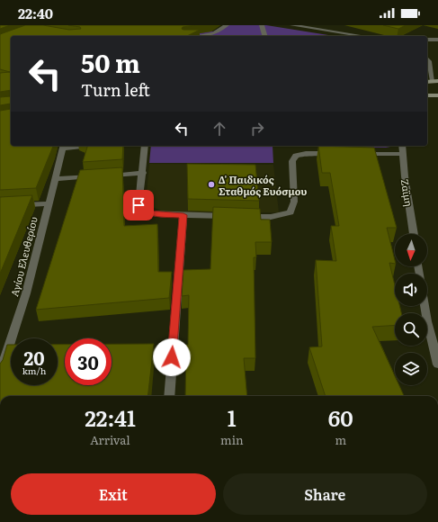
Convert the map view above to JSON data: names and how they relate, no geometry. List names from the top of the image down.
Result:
{
  "streets": {
    "street": ["Ζαϊμη", "Αγίου Ελευθερίου"]
  },
  "places": ["Δ' Παιδικός Σταθμός Ευόσμου"],
  "north": "bottom",
  "page": {
    "status": "22:40",
    "turn": ["50 m", "Turn left"],
    "speed": "20 km/h",
    "limit": "30",
    "eta": [
      "22:41",
      "Arrival",
      "1",
      "min",
      "60",
      "m"
    ],
    "buttons": ["Exit", "Share"]
  }
}
